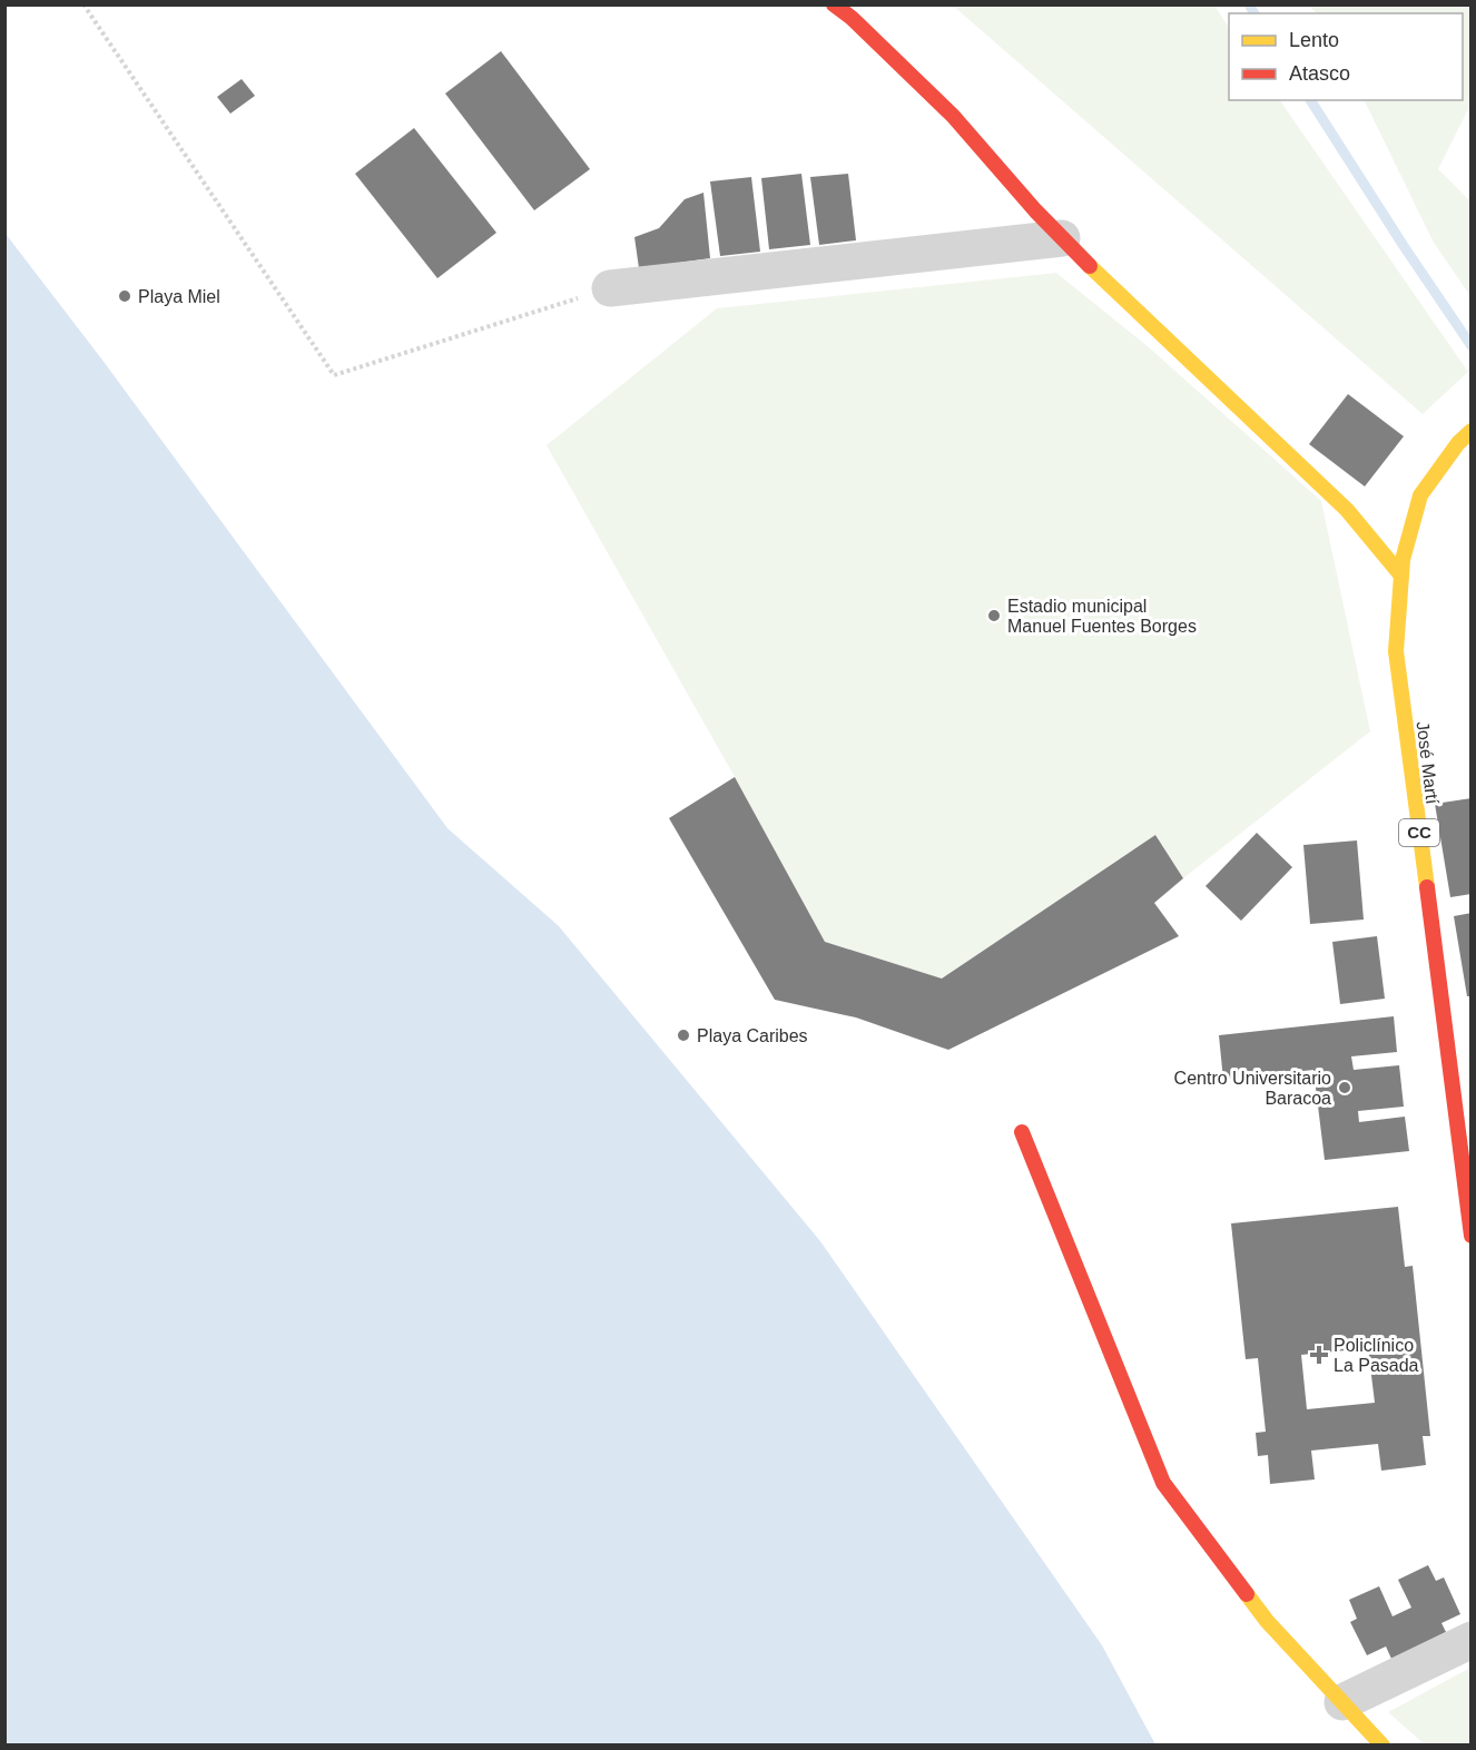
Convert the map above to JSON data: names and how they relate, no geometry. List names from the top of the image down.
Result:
{
  "streets": {
    "street": ["José Martí", "CC"]
  },
  "places": {
    "other": [
      "Playa Miel",
      "Estadio municipal Manuel Fuentes Borges",
      "Playa Caribes",
      "Centro Universitario Baracoa"
    ],
    "health": ["Policlínico La Pasada"]
  },
  "legend": ["Lento", "Atasco"]
}
